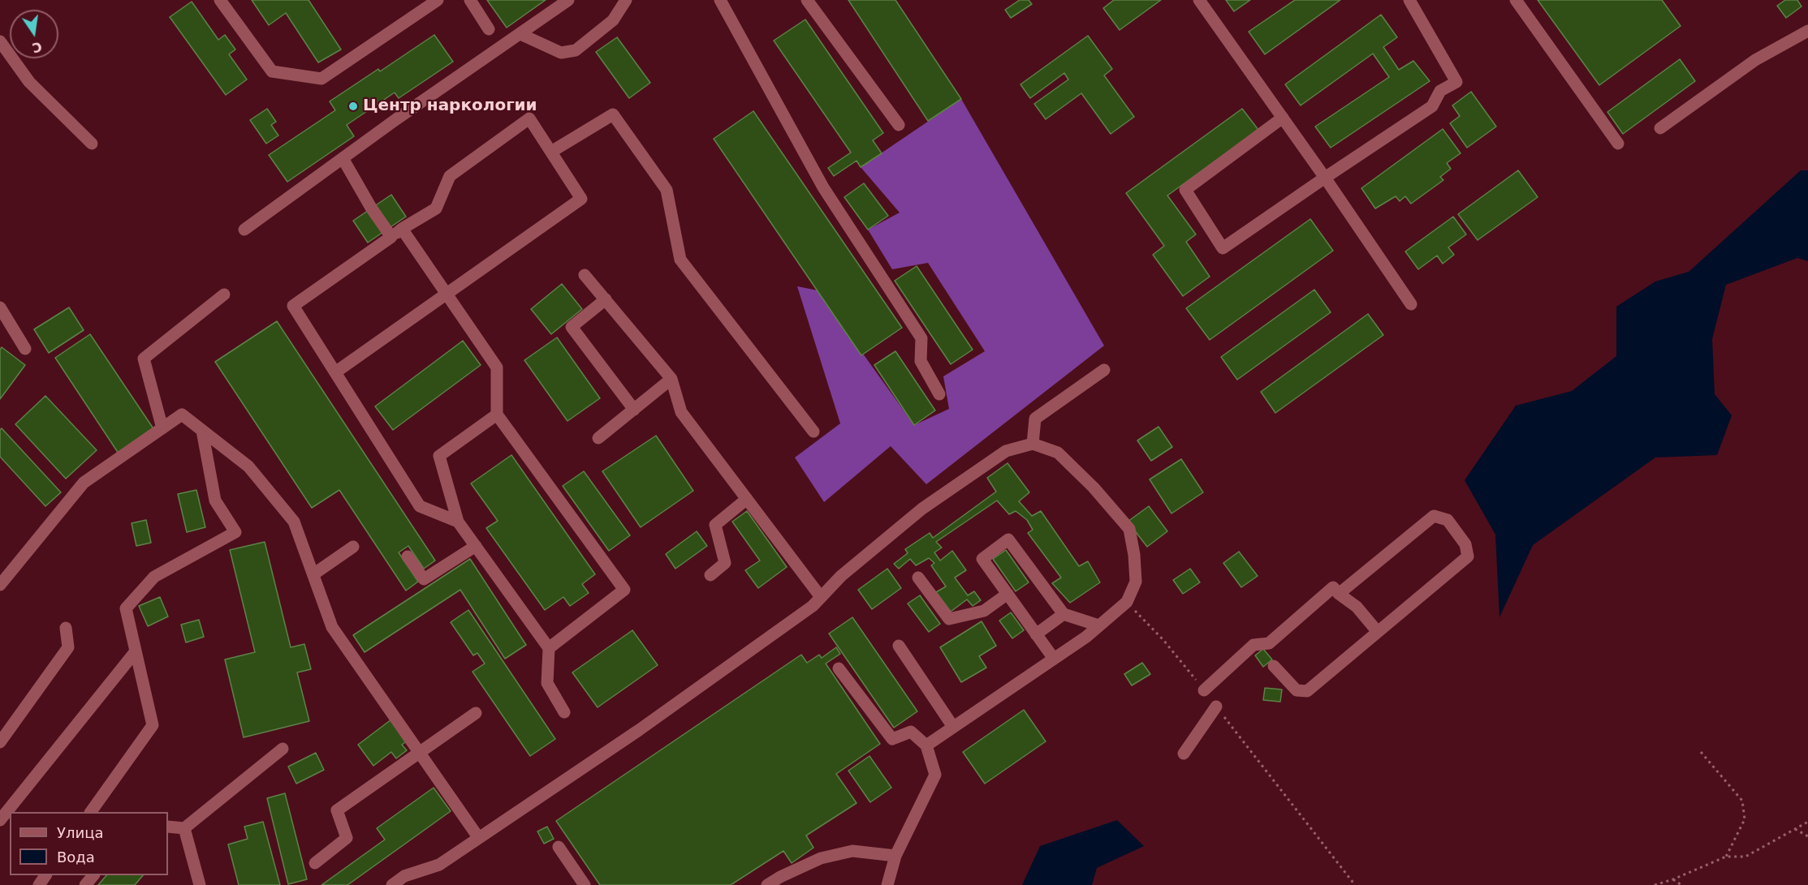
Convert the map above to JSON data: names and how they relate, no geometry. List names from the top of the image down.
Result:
{
  "places": ["Центр наркологии"],
  "legend": ["Улица", "Вода"],
  "north": "bottom"
}
